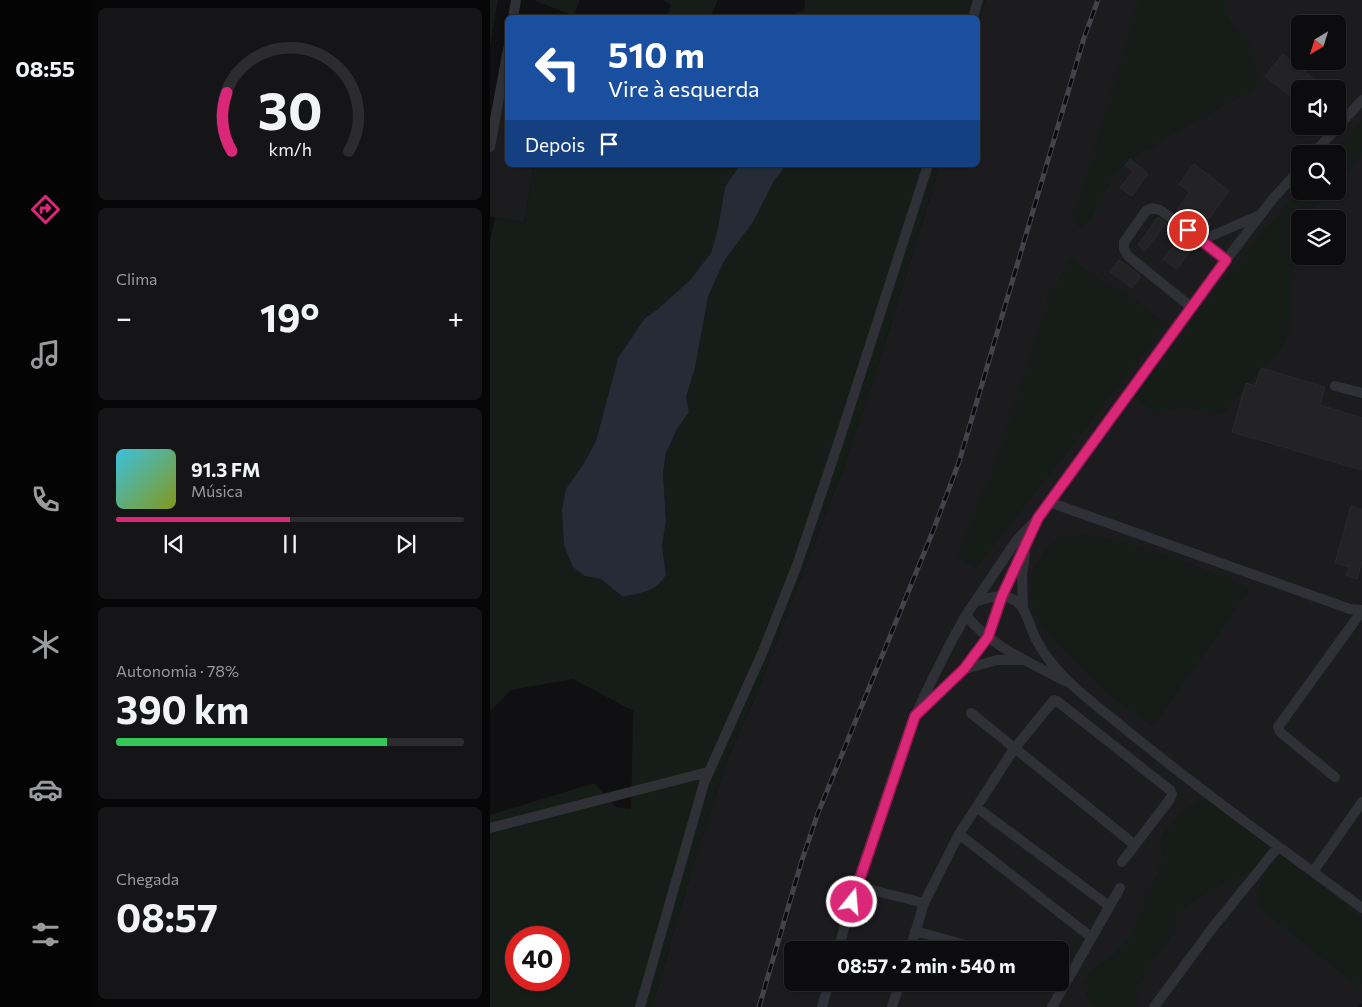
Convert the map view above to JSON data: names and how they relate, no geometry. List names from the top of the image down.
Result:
{
  "north": "bottom left",
  "page": {
    "tabs": "08:55",
    "turn": ["510 m", "Vire à esquerda"],
    "then": "Depois",
    "tile": [
      "Clima",
      ["Autonomia · 78%", "390 km"],
      ["Chegada", "08:57"]
    ],
    "heat": ["−", "19°", "+"],
    "song": ["91.3 FM", "Música"],
    "limit": "40",
    "trip": "08:57 · 2 min · 540 m",
    "gauge": ["30", "km/h"]
  }
}
